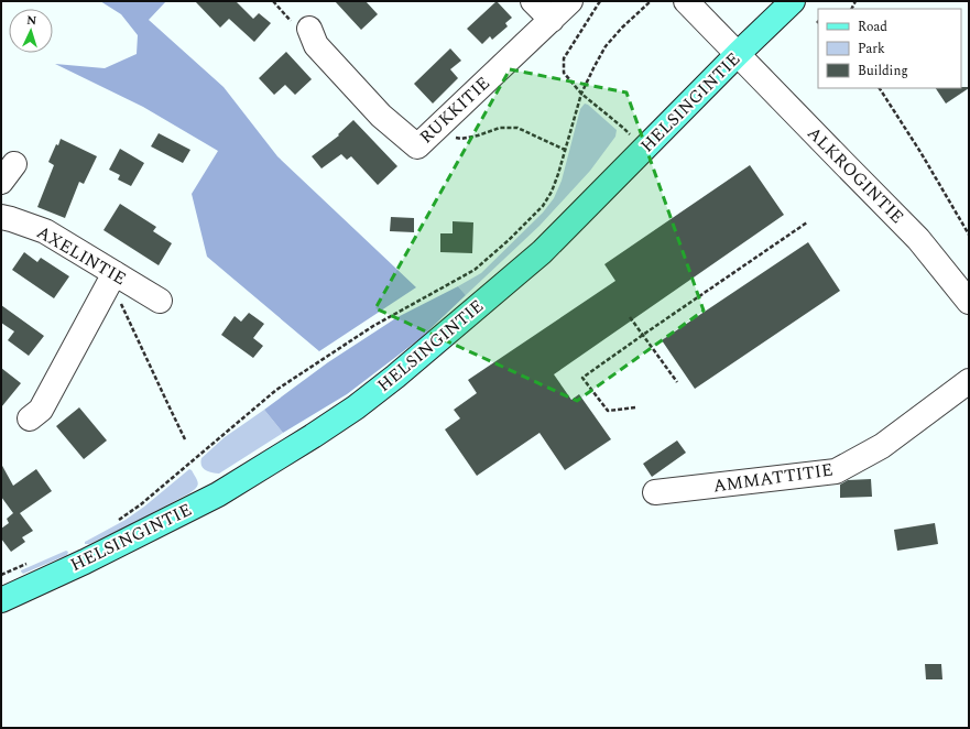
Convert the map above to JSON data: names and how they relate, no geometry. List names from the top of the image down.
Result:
{
  "streets": {
    "main road": ["HELSINGINTIE"],
    "street": [
      "RUKKITIE",
      "ALKROGINTIE",
      "AXELINTIE",
      "AMMATTITIE"
    ]
  },
  "crossings": [
    ["HELSINGINTIE", "ALKROGINTIE"]
  ],
  "legend": ["Road", "Park", "Building"],
  "north": "top"
}
